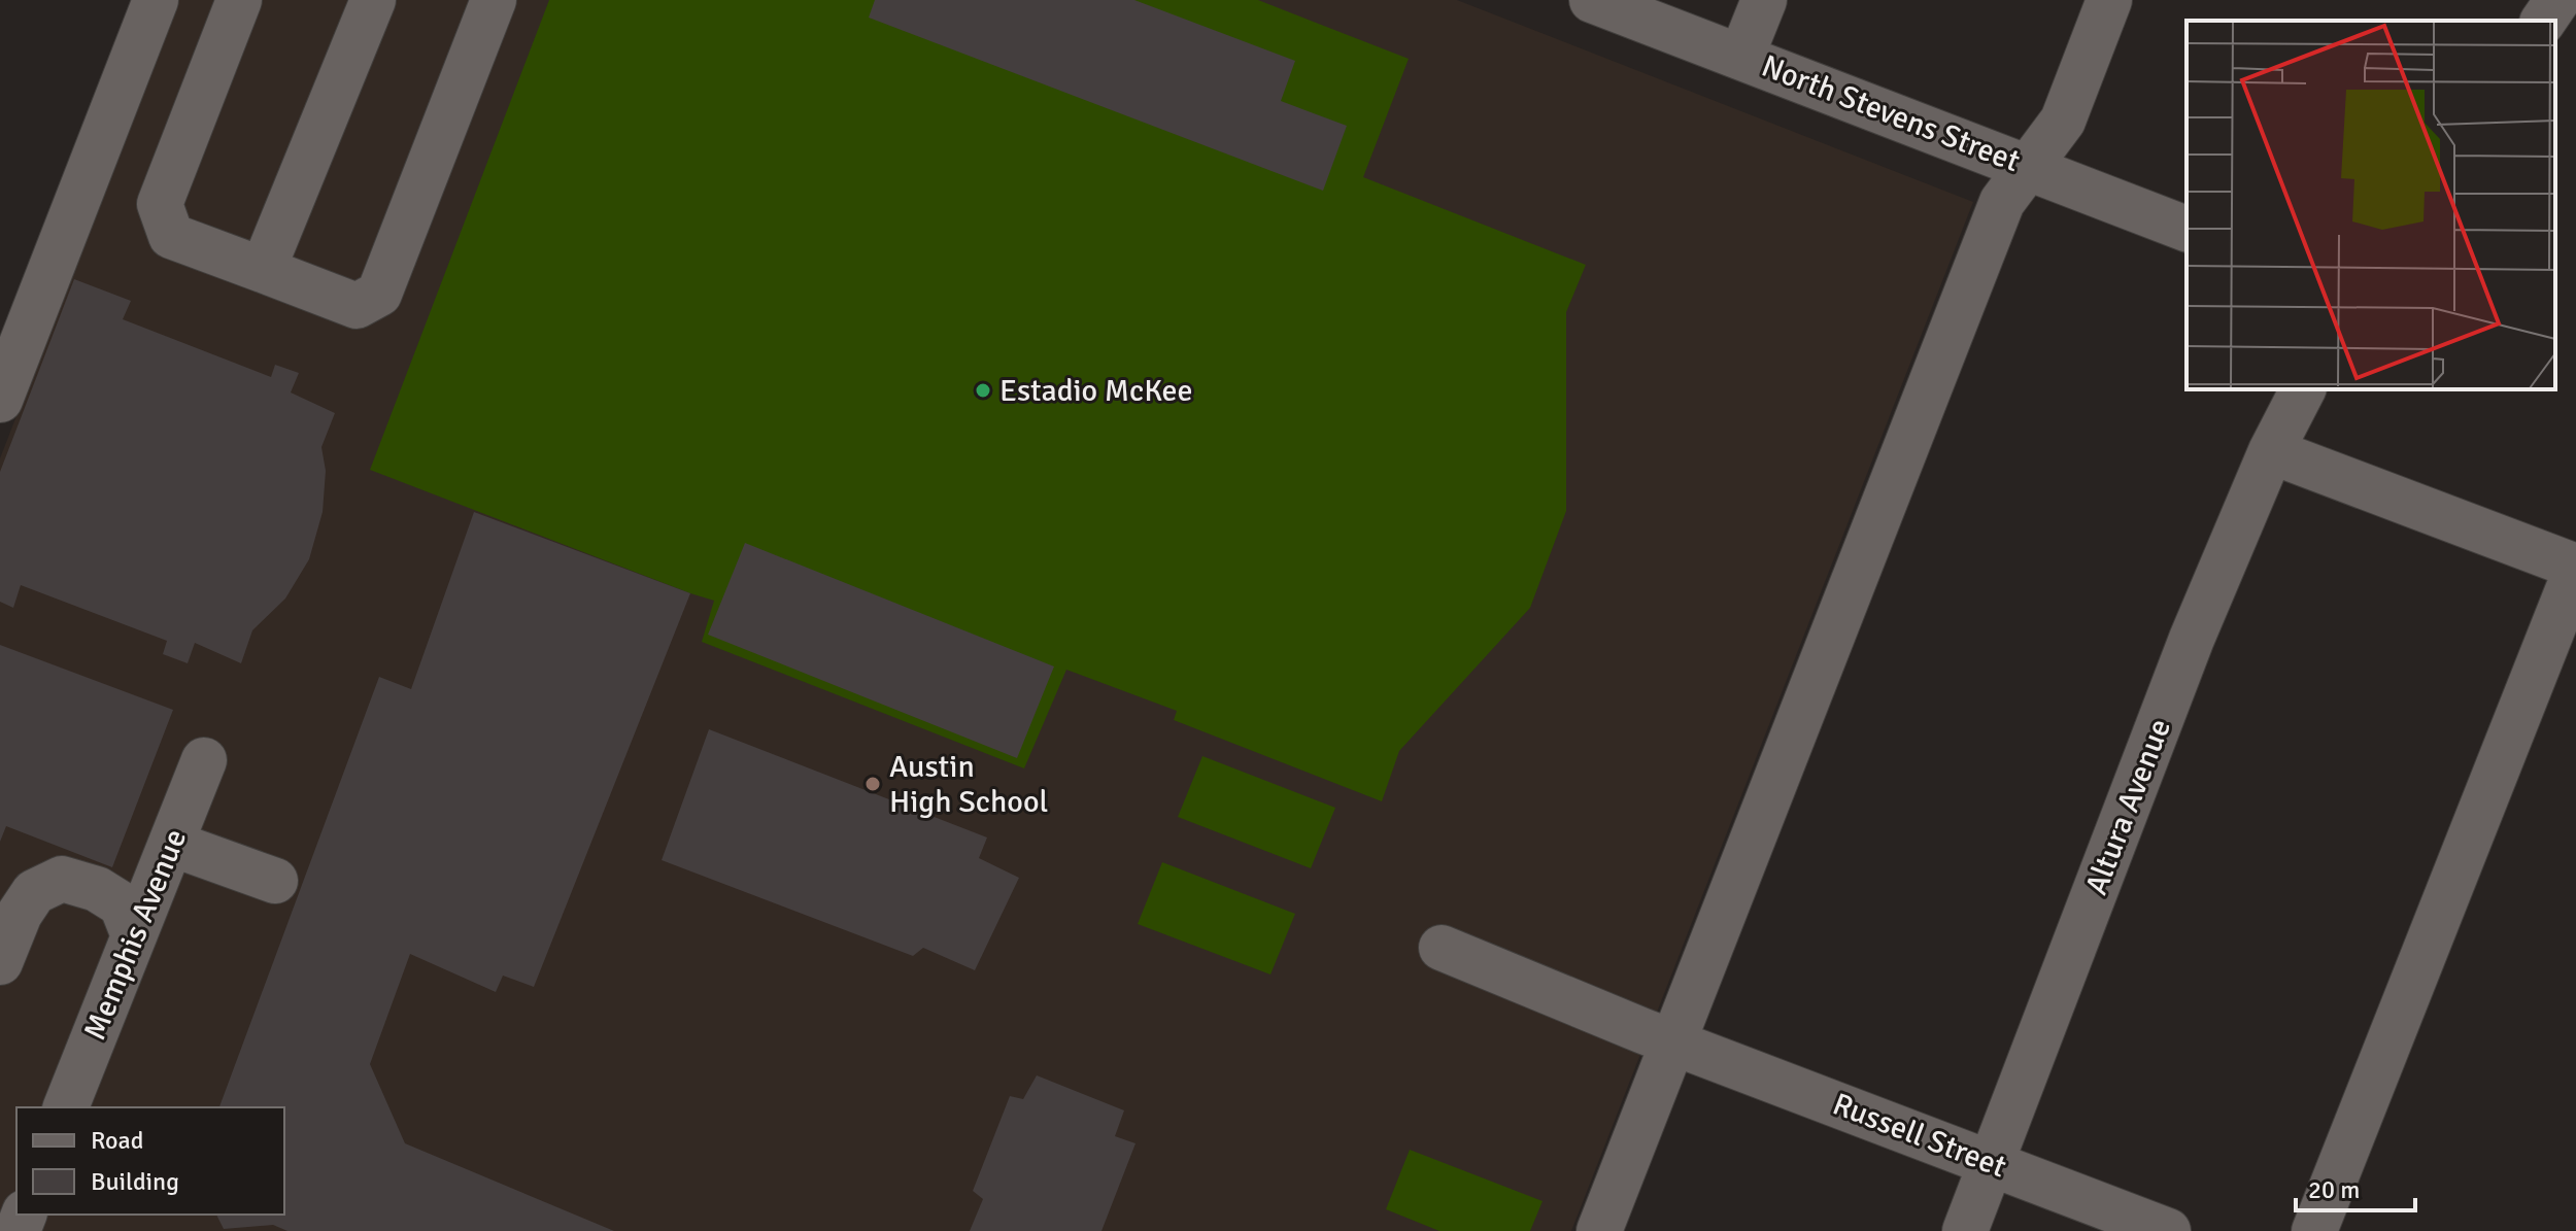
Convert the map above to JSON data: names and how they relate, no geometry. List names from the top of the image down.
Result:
{
  "streets": {
    "street": [
      "North Stevens Street",
      "Altura Avenue",
      "Memphis Avenue",
      "Russell Street"
    ]
  },
  "crossings": [
    ["Altura Avenue", "Russell Street"]
  ],
  "places": ["Estadio McKee", "Austin High School"],
  "legend": ["Road", "Building"],
  "scale_bar": "20 m"
}
